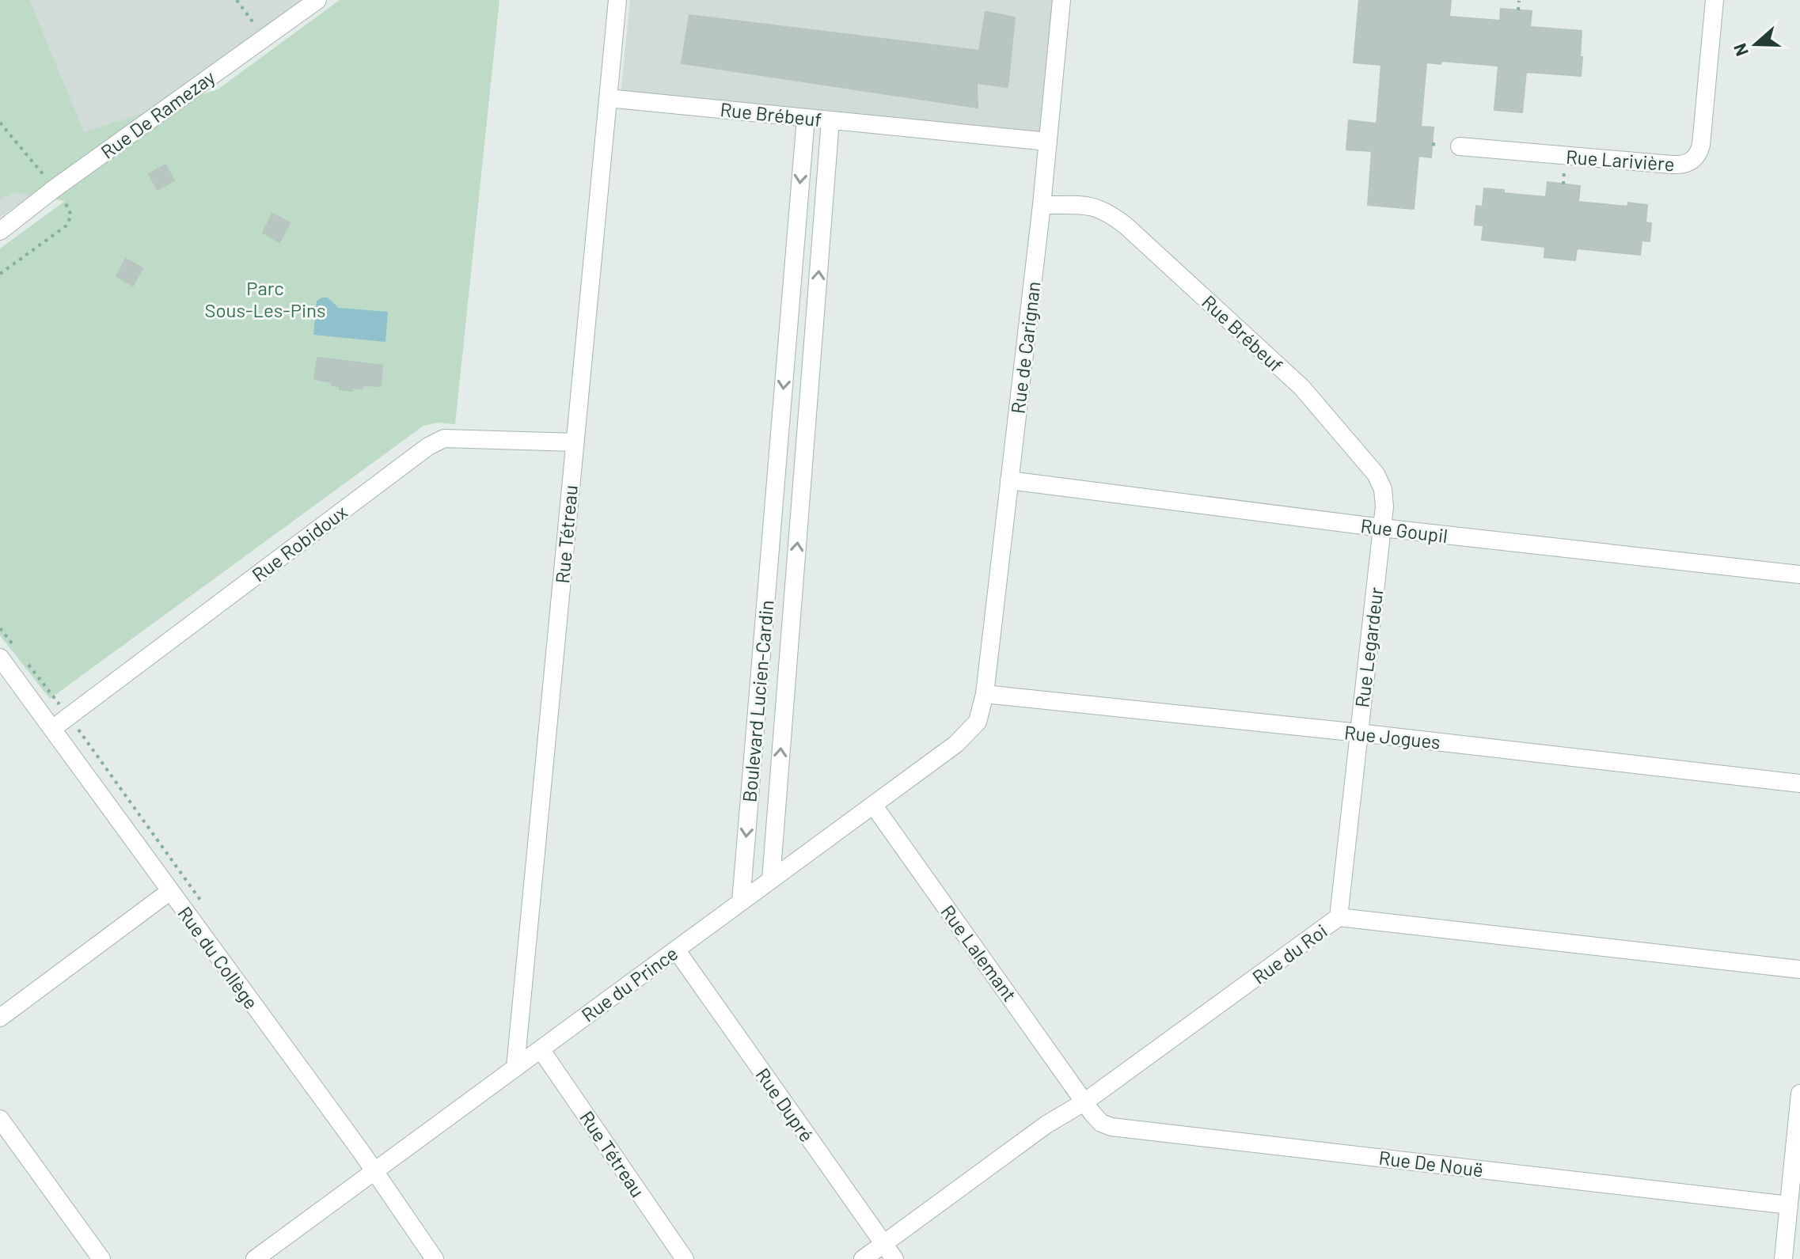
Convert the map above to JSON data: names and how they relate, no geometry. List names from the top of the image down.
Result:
{
  "streets": {
    "street": [
      "Rue De Ramezay",
      "Rue Brébeuf",
      "Rue Larivière",
      "Rue de Carignan",
      "Rue Goupil",
      "Rue Tétreau",
      "Rue Robidoux",
      "Rue Legardeur",
      "Boulevard Lucien-Cardin",
      "Rue Jogues",
      "Rue Lalemant",
      "Rue du Roi",
      "Rue du Collège",
      "Rue du Prince",
      "Rue Dupré",
      "Rue De Nouë"
    ]
  },
  "crossings": [
    ["Rue Brébeuf", "Rue de Carignan"],
    ["Rue Brébeuf", "Rue Goupil"],
    ["Rue Brébeuf", "Rue Tétreau"],
    ["Rue Brébeuf", "Rue Legardeur"],
    ["Rue Brébeuf", "Boulevard Lucien-Cardin"],
    ["Rue de Carignan", "Rue Goupil"],
    ["Rue de Carignan", "Rue Jogues"],
    ["Rue de Carignan", "Rue du Prince"],
    ["Rue Goupil", "Rue Legardeur"],
    ["Rue Tétreau", "Rue Robidoux"],
    ["Rue Tétreau", "Rue du Prince"],
    ["Rue Robidoux", "Rue du Collège"],
    ["Rue Legardeur", "Rue Jogues"],
    ["Rue Legardeur", "Rue du Roi"],
    ["Boulevard Lucien-Cardin", "Rue du Prince"],
    ["Rue Jogues", "Rue du Prince"],
    ["Rue Lalemant", "Rue du Roi"],
    ["Rue Lalemant", "Rue du Prince"],
    ["Rue Lalemant", "Rue De Nouë"],
    ["Rue du Roi", "Rue Dupré"],
    ["Rue du Roi", "Rue De Nouë"],
    ["Rue du Collège", "Rue du Prince"],
    ["Rue du Prince", "Rue Dupré"]
  ],
  "parks": ["Parc Sous-Les-Pins"],
  "north": "left"
}
